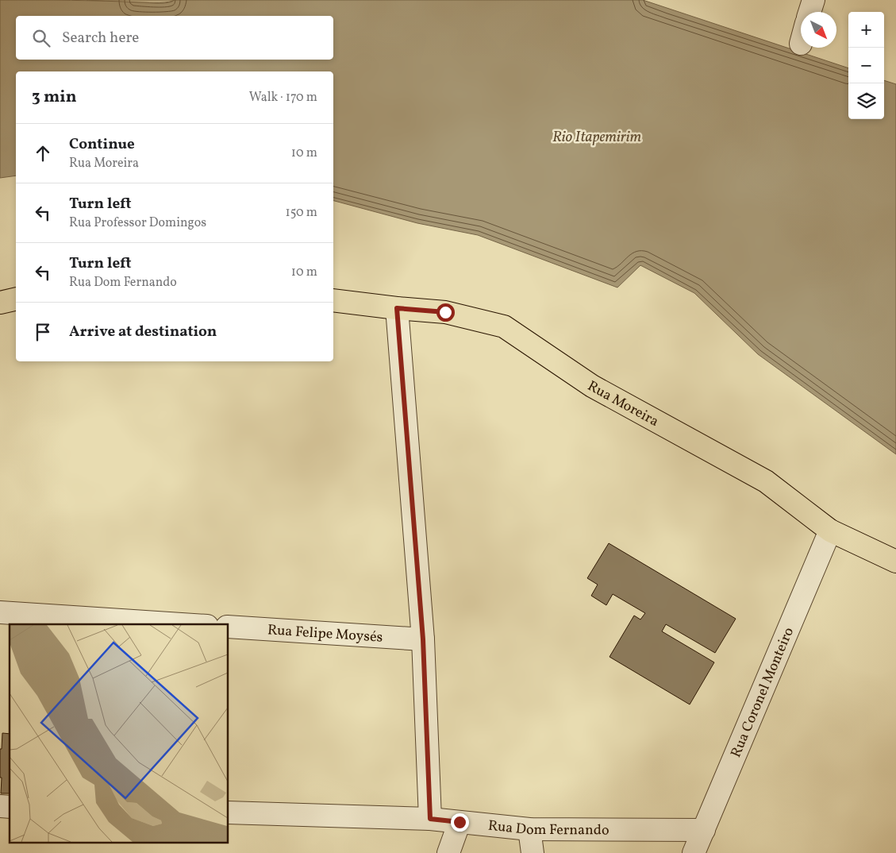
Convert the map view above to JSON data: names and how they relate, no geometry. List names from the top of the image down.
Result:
{
  "streets": {
    "main road": ["Rua Moreira"],
    "street": ["Rua Felipe Moysés", "Rua Coronel Monteiro", "Rua Dom Fernando"]
  },
  "crossings": [
    ["Rua Moreira", "Rua Coronel Monteiro"],
    ["Rua Coronel Monteiro", "Rua Dom Fernando"]
  ],
  "water": ["Rio Itapemirim"],
  "north": "bottom right",
  "page": {
    "map_buttons": ["+", "−"],
    "search": "Search here",
    "heading": ["3 min", "Walk · 170 m"],
    "list": [
      ["Continue", "Rua Moreira", "10 m"],
      ["Turn left", "Rua Professor Domingos", "150 m"],
      ["Turn left", "Rua Dom Fernando", "10 m"],
      "Arrive at destination"
    ]
  }
}
